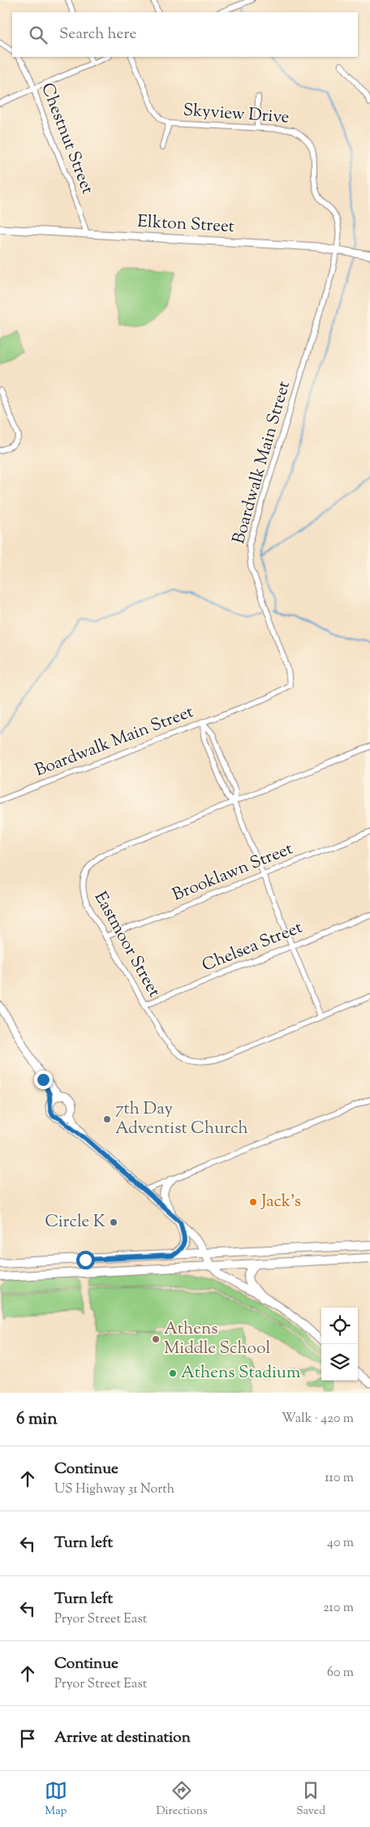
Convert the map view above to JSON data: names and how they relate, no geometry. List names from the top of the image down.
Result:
{
  "streets": {
    "street": [
      "Skyview Drive",
      "Chestnut Street",
      "Elkton Street",
      "Boardwalk Main Street",
      "Brooklawn Street",
      "Eastmoor Street",
      "Chelsea Street"
    ]
  },
  "crossings": [
    ["Skyview Drive", "Elkton Street"],
    ["Skyview Drive", "Boardwalk Main Street"],
    ["Chestnut Street", "Elkton Street"],
    ["Elkton Street", "Boardwalk Main Street"],
    ["Brooklawn Street", "Eastmoor Street"],
    ["Eastmoor Street", "Chelsea Street"]
  ],
  "places": [
    "7th Day Adventist Church",
    "Jack's",
    "Circle K",
    "Athens Middle School",
    "Athens Stadium"
  ],
  "page": {
    "search": "Search here",
    "heading": ["6 min", "Walk · 420 m"],
    "list": [
      ["Continue", "US Highway 31 North", "110 m"],
      ["Turn left", "40 m"],
      ["Turn left", "Pryor Street East", "210 m"],
      ["Continue", "Pryor Street East", "60 m"],
      "Arrive at destination"
    ],
    "nav": ["Map", "Directions", "Saved"]
  }
}
